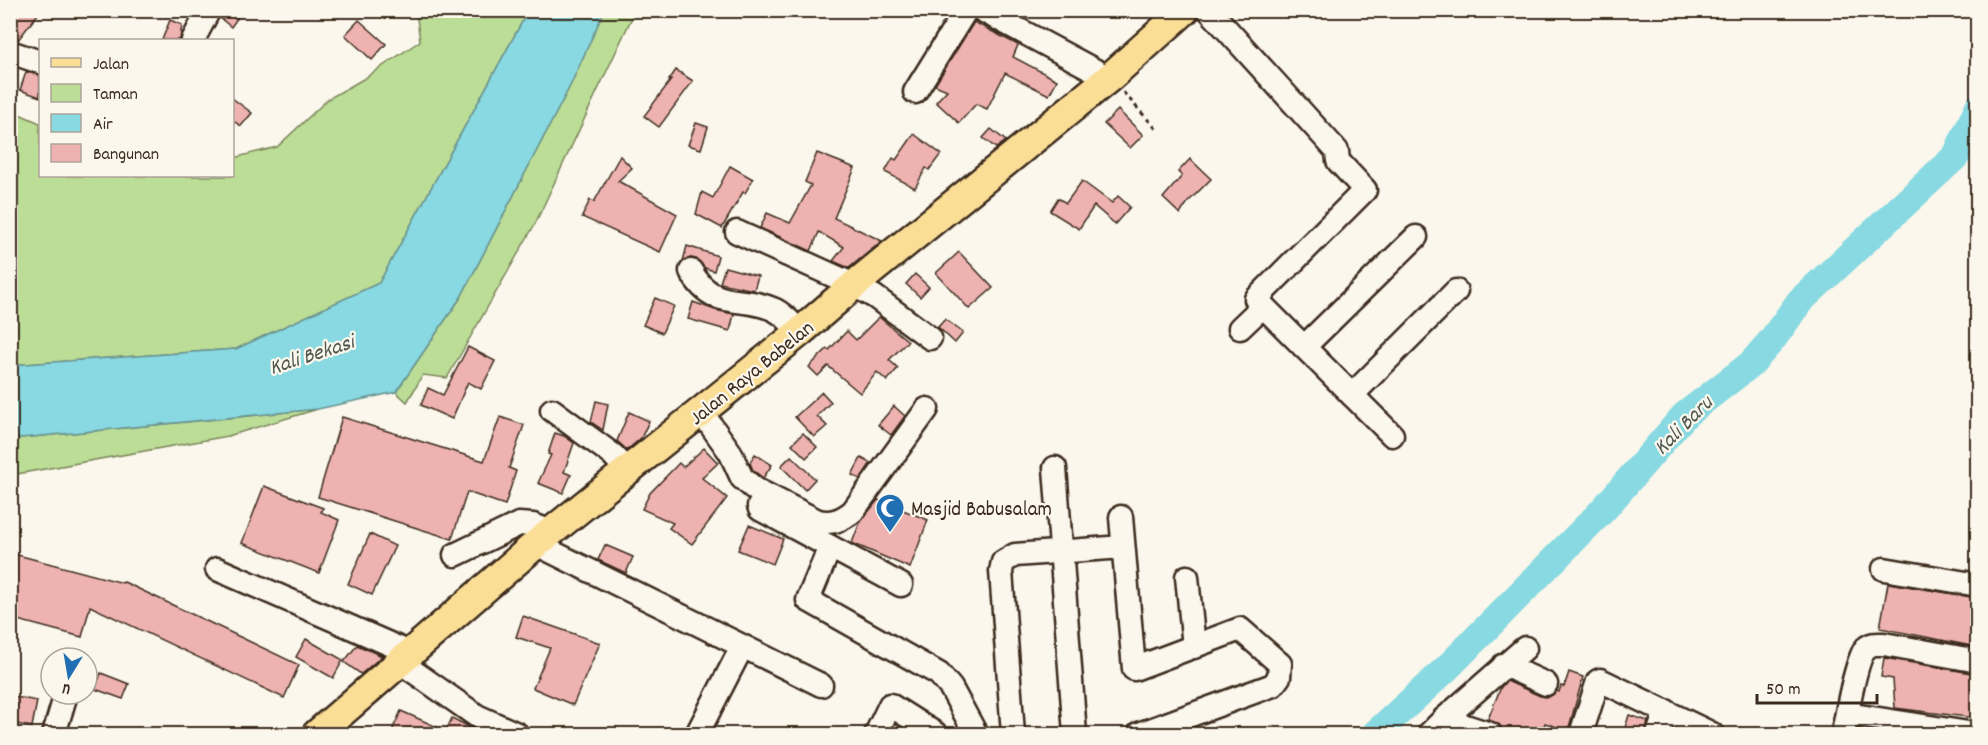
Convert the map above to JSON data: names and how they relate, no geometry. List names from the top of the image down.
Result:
{
  "streets": {
    "main road": ["Jalan Raya Babelan"]
  },
  "water": ["Kali Bekasi", "Kali Baru"],
  "places": {
    "mosque": ["Masjid Babusalam"]
  },
  "legend": [
    "Jalan",
    "Taman",
    "Air",
    "Bangunan"
  ],
  "scale_bar": "50 m",
  "north": "bottom"
}
